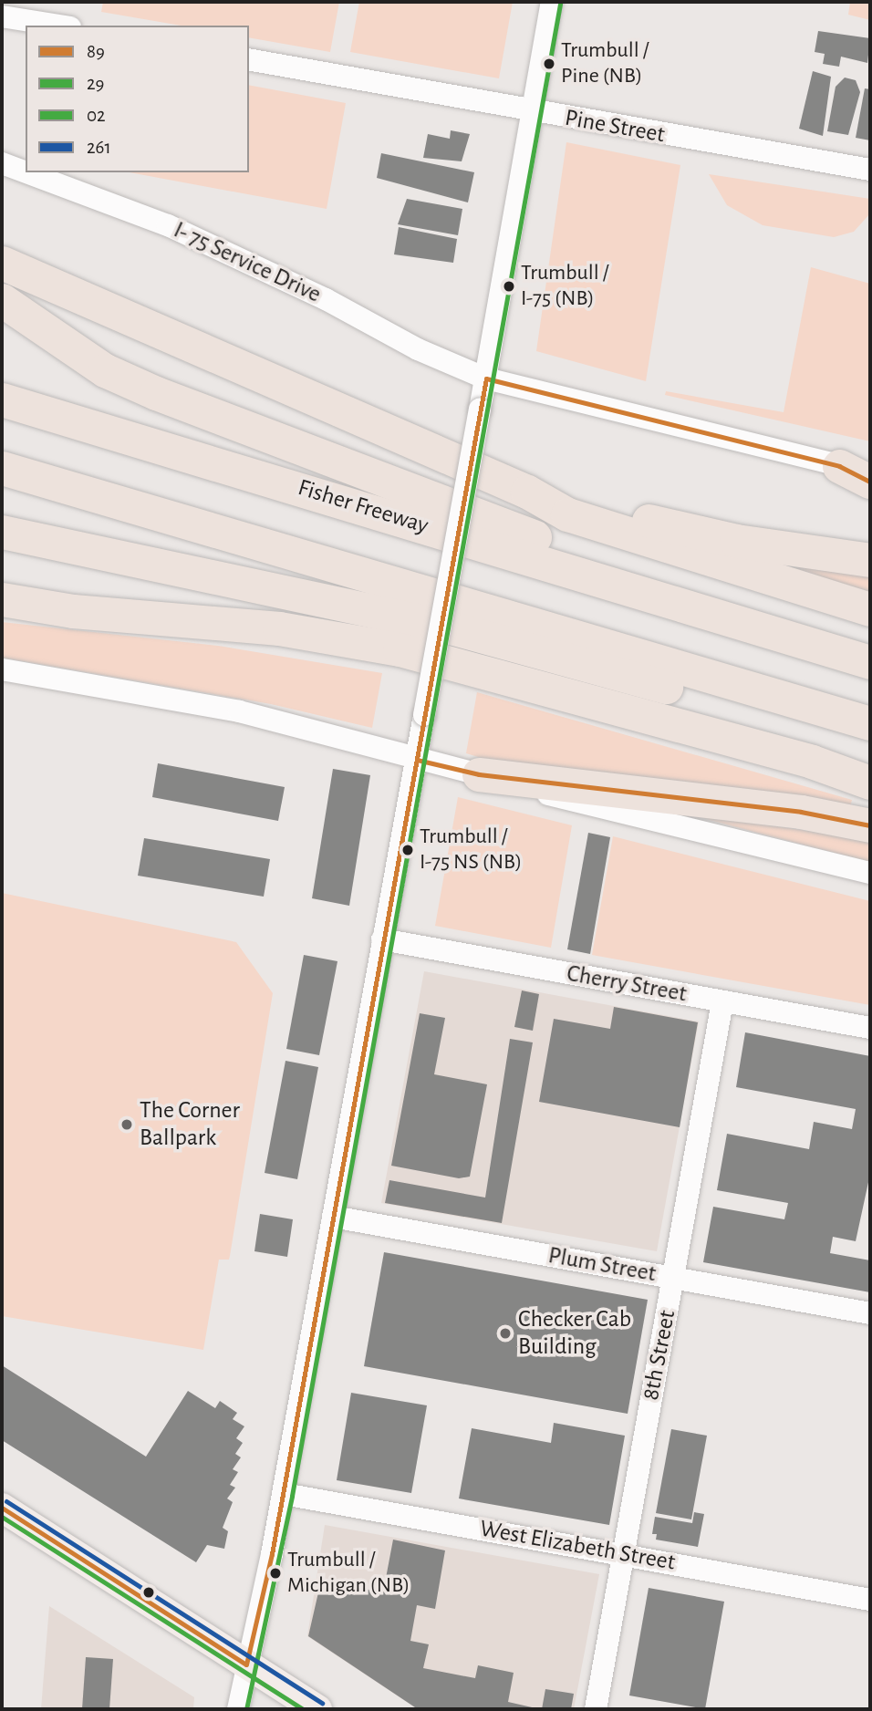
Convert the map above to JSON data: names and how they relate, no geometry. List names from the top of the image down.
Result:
{
  "streets": {
    "highway": ["Fisher Freeway"],
    "street": [
      "Pine Street",
      "I- 75 Service Drive",
      "Cherry Street",
      "Plum Street",
      "8th Street",
      "West Elizabeth Street"
    ]
  },
  "crossings": [
    ["Cherry Street", "8th Street"],
    ["Plum Street", "8th Street"],
    ["8th Street", "West Elizabeth Street"]
  ],
  "places": [
    "Trumbull / Pine (NB)",
    "Trumbull / I-75 (NB)",
    "Trumbull / I-75 NS (NB)",
    "The Corner Ballpark",
    "Checker Cab Building",
    "Trumbull / Michigan (NB)"
  ],
  "lines": [
    "transit line 29",
    "transit line 89",
    "transit line 261",
    "transit line 02"
  ],
  "legend": [
    "89",
    "29",
    "02",
    "261"
  ]
}
